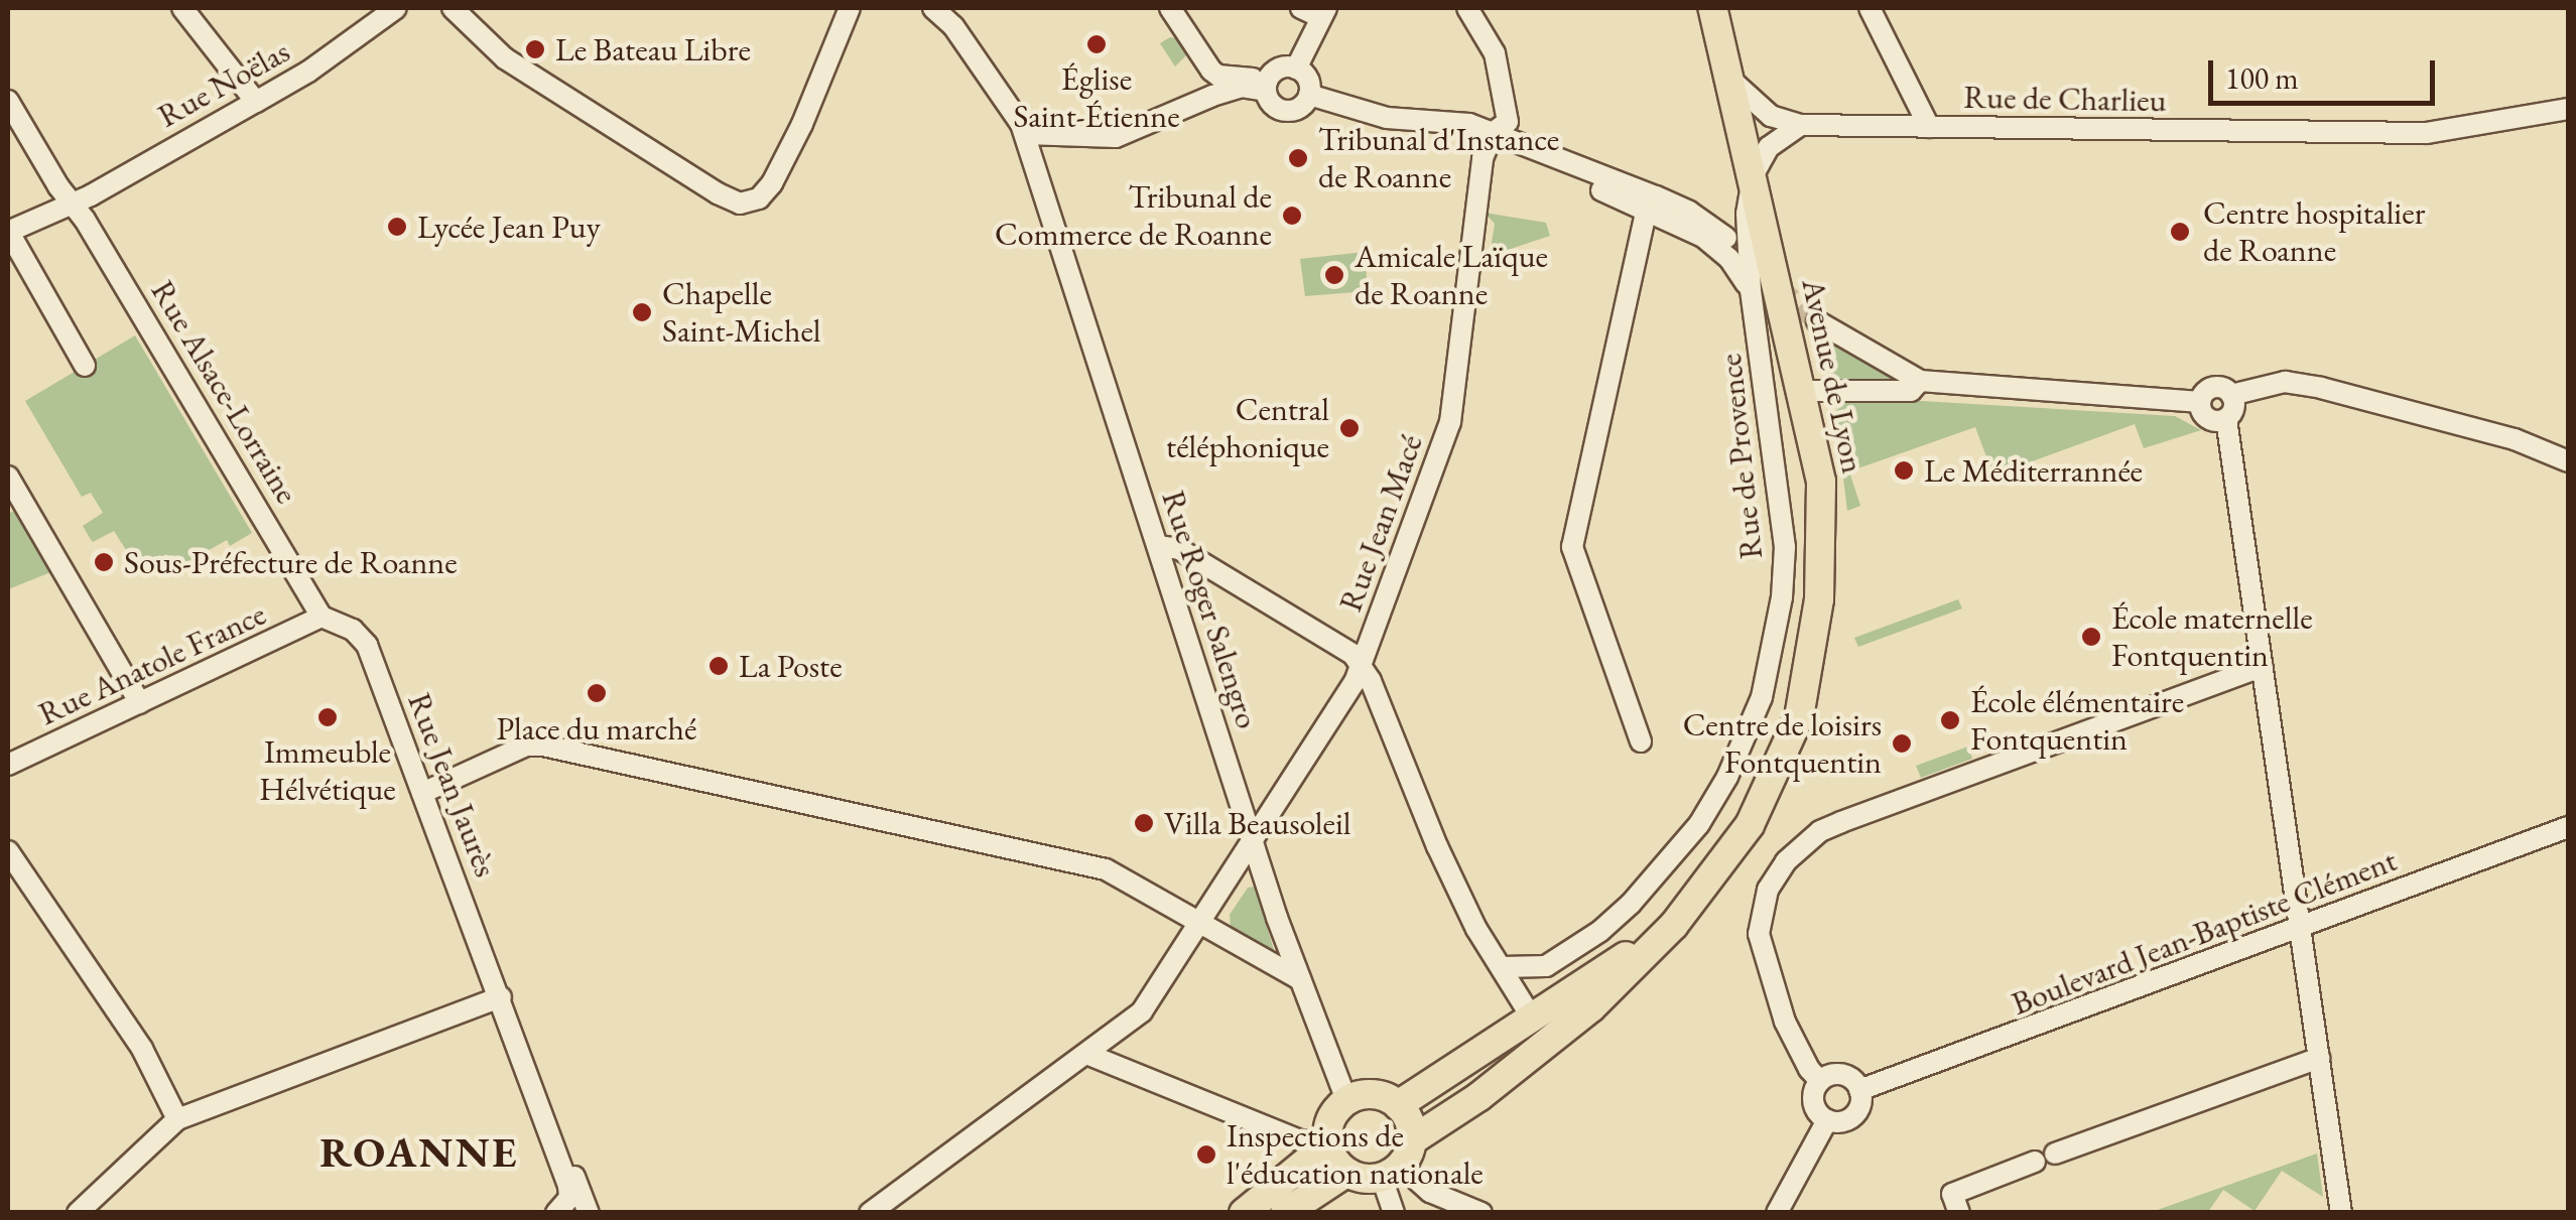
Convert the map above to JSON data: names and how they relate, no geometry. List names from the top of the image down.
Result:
{
  "streets": {
    "main road": ["Avenue de Lyon"],
    "street": [
      "Rue Noëlas",
      "Rue de Charlieu",
      "Rue Alsace-Lorraine",
      "Rue de Provence",
      "Rue Jean Macé",
      "Rue Roger Salengro",
      "Rue Anatole France",
      "Rue Jean Jaurès",
      "Boulevard Jean-Baptiste Clément"
    ]
  },
  "crossings": [
    ["Rue Noëlas", "Rue Alsace-Lorraine"],
    ["Rue de Charlieu", "Avenue de Lyon"],
    ["Avenue de Lyon", "Rue de Provence"],
    ["Avenue de Lyon", "Rue Roger Salengro"],
    ["Rue Alsace-Lorraine", "Rue Anatole France"],
    ["Rue Alsace-Lorraine", "Rue Jean Jaurès"],
    ["Rue Jean Macé", "Rue Roger Salengro"],
    ["Rue Anatole France", "Rue Jean Jaurès"]
  ],
  "districts": ["ROANNE"],
  "places": [
    "Église Saint-Étienne",
    "Le Bateau Libre",
    "Tribunal d'Instance de Roanne",
    "Tribunal de Commerce de Roanne",
    "Lycée Jean Puy",
    "Centre hospitalier de Roanne",
    "Amicale Laïque de Roanne",
    "Chapelle Saint-Michel",
    "Central téléphonique",
    "Le Méditerrannée",
    "Sous-Préfecture de Roanne",
    "École maternelle Fontquentin",
    "La Poste",
    "Place du marché",
    "Immeuble Hélvétique",
    "École élémentaire Fontquentin",
    "Centre de loisirs Fontquentin",
    "Villa Beausoleil",
    "Inspections de l'éducation nationale"
  ],
  "scale_bar": "100 m"
}
